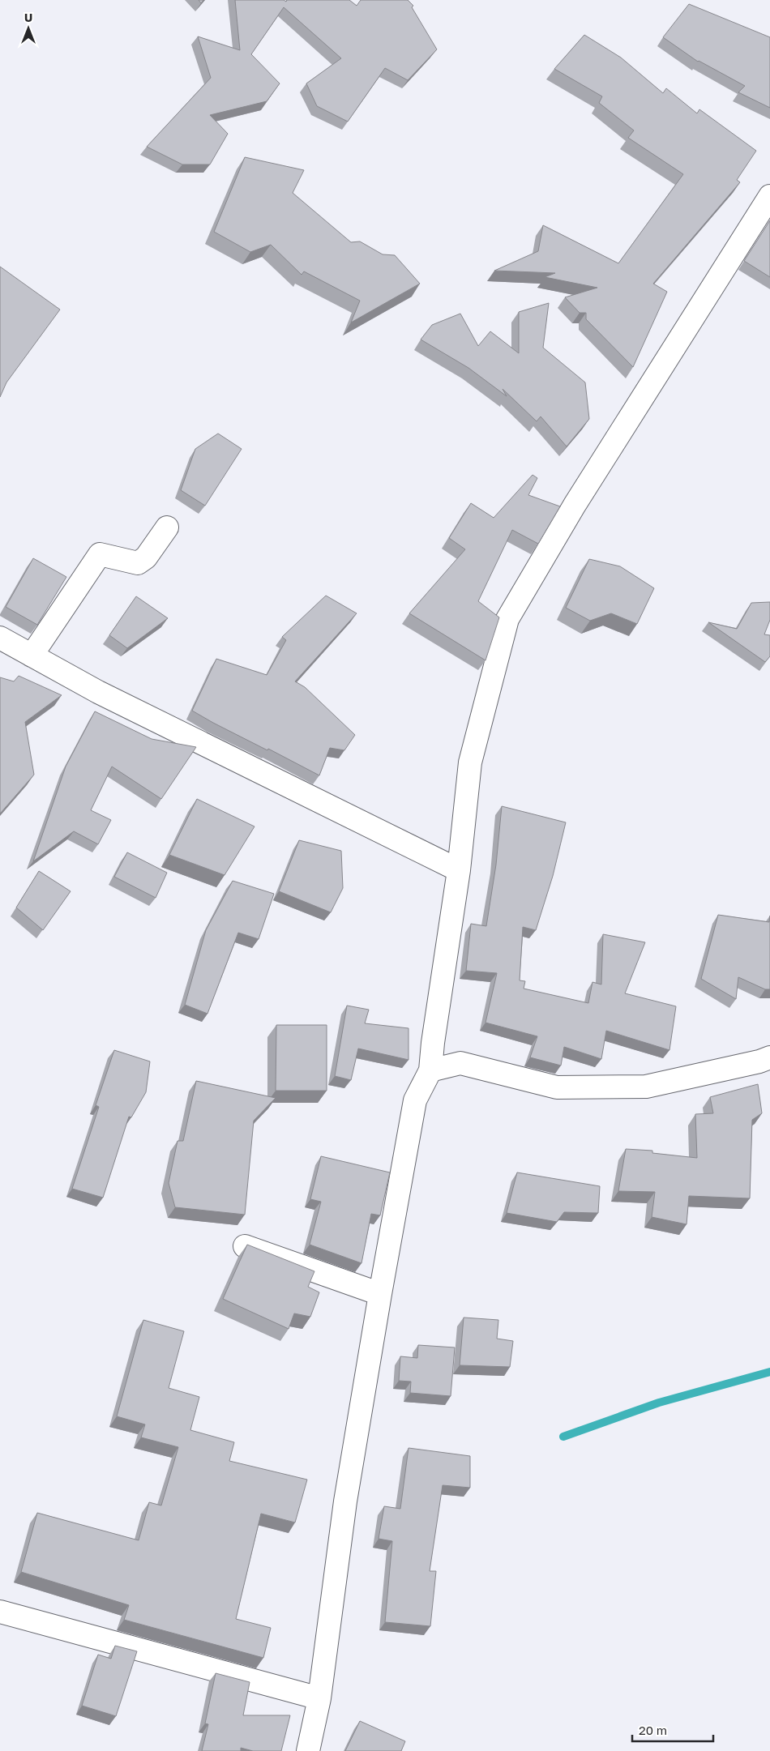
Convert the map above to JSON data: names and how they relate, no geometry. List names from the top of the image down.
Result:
{
  "scale_bar": "20 m",
  "north": "top"
}
